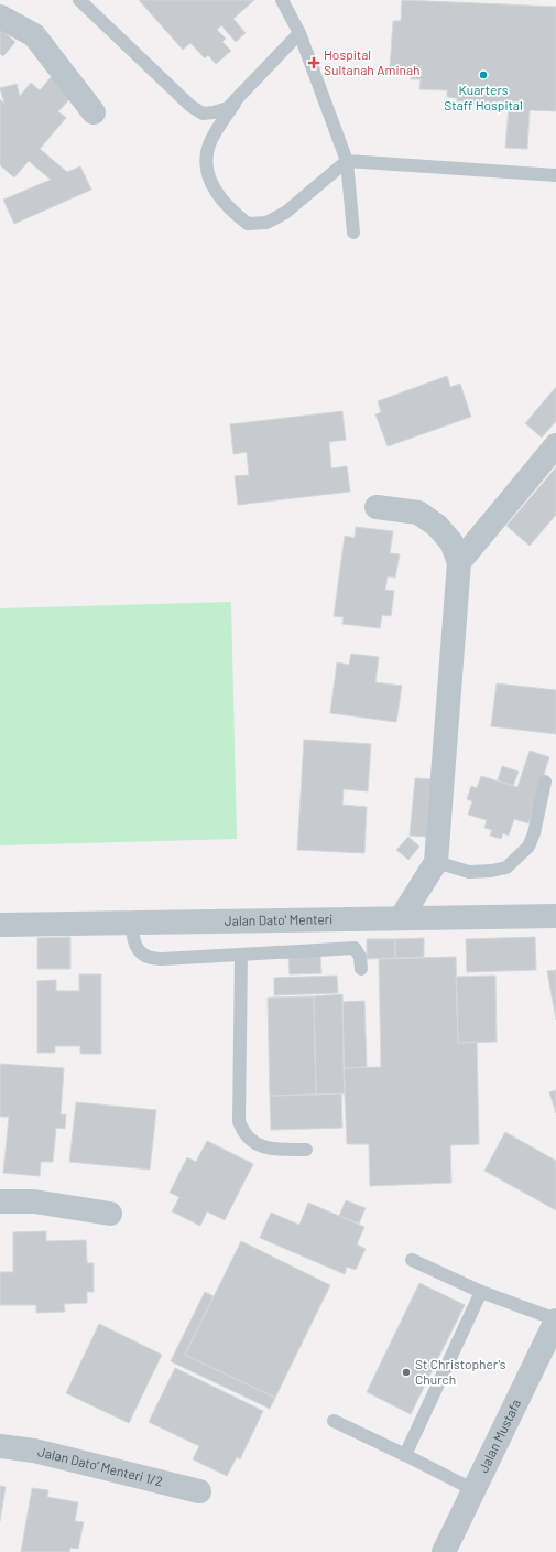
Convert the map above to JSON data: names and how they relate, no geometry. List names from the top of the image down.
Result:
{
  "streets": {
    "street": ["Jalan Dato' Menteri", "Jalan Mustafa", "Jalan Dato’ Menteri 1/2"]
  },
  "places": {
    "health": ["Hospital Sultanah Aminah"],
    "other": ["Kuarters Staff Hospital", "St Christopher's Church"]
  }
}
